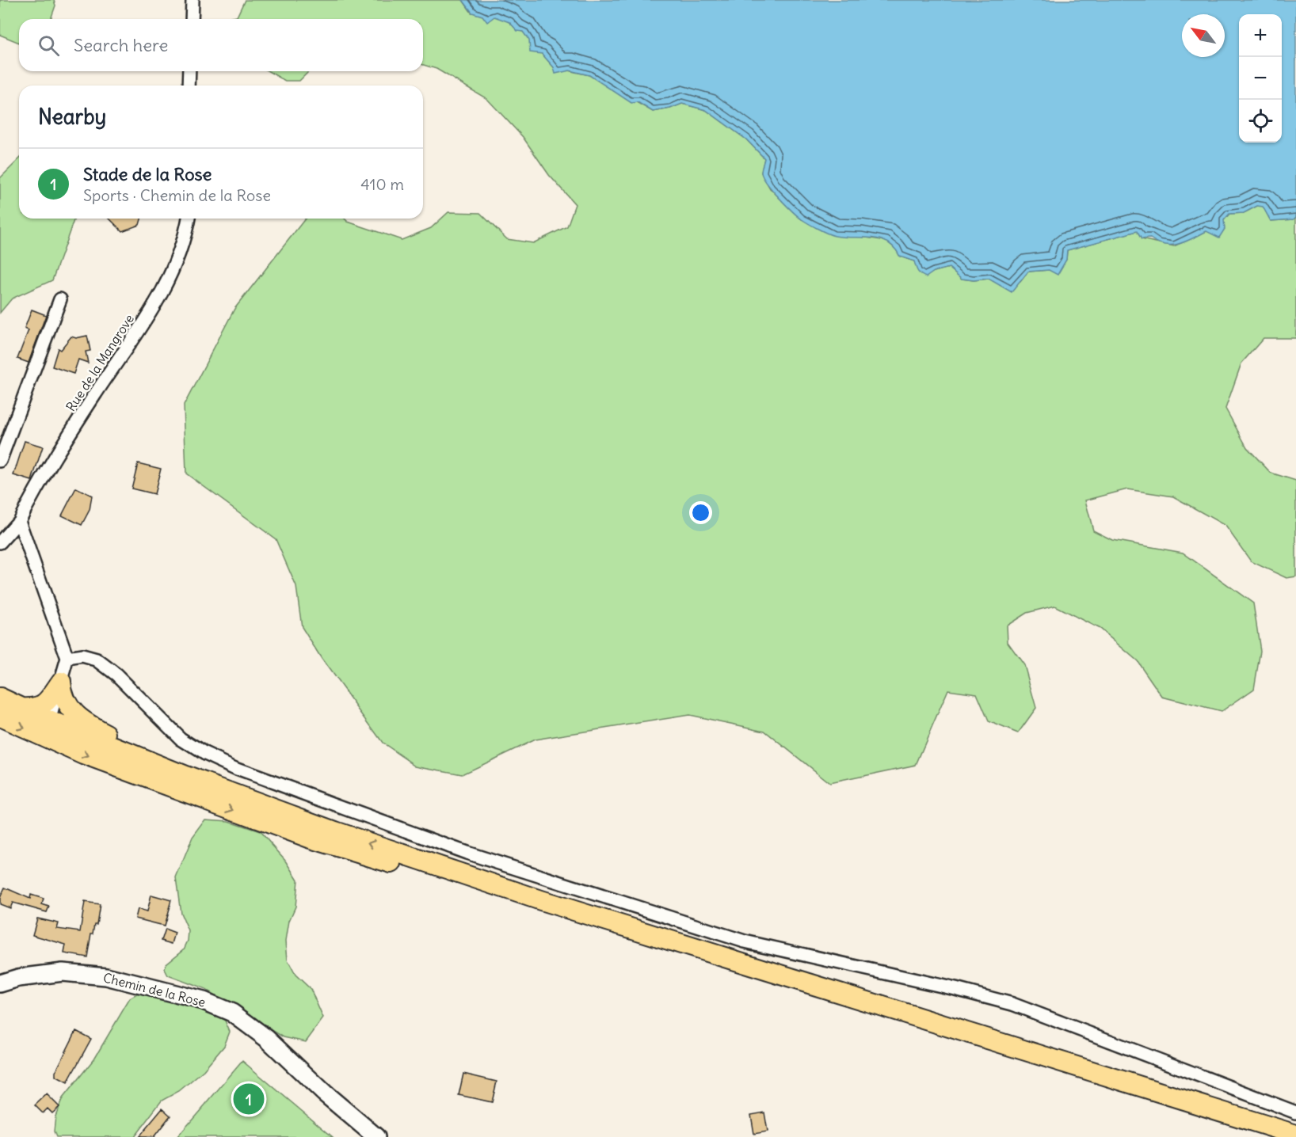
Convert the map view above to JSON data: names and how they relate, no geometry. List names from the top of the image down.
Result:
{
  "streets": {
    "main road": ["Chemin de la Rose"],
    "street": ["Rue de la Mangrove"]
  },
  "north": "top left",
  "page": {
    "map_buttons": ["+", "−"],
    "search": "Search here",
    "heading": "Nearby",
    "list": [
      {
        "mark": "1",
        "name": "Stade de la Rose",
        "note": "Sports · Chemin de la Rose",
        "value": "410 m"
      }
    ],
    "pins": "1"
  }
}
